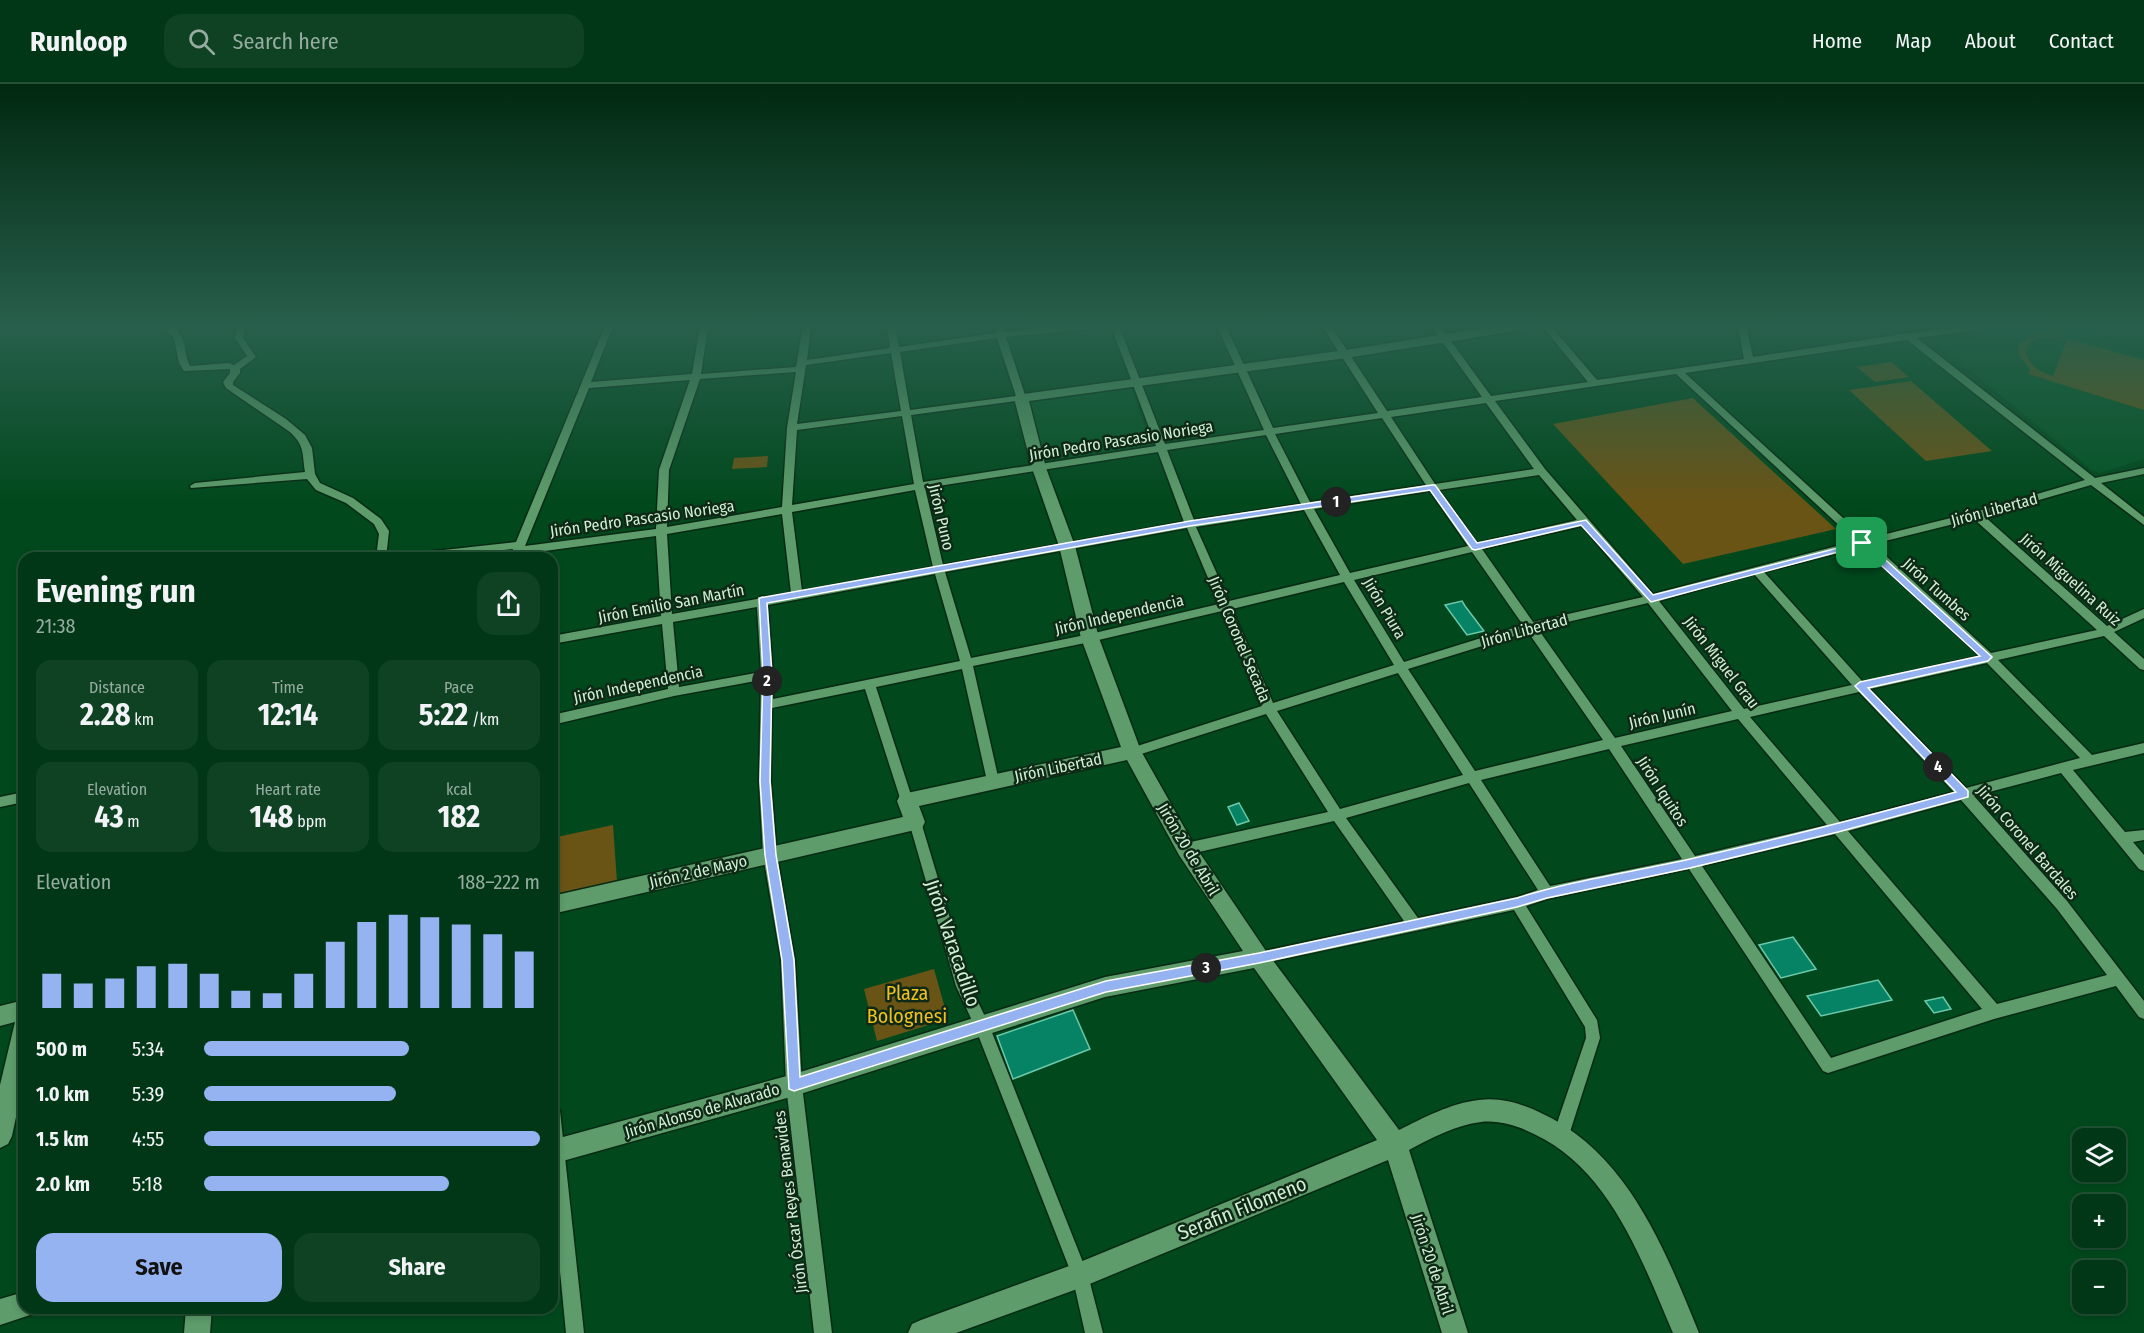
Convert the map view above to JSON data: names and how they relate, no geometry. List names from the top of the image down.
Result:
{
  "streets": {
    "street": [
      "Jirón Pedro Pascasio Noriega",
      "Jirón Libertad",
      "Jirón Puno",
      "Jirón Miguelina Ruiz",
      "Jirón Tumbes",
      "Jirón Emilio San Martín",
      "Jirón Piura",
      "Jirón Independencia",
      "Jirón Coronel Secada",
      "Jirón Miguel Grau",
      "Jirón Junín",
      "Jirón Iquitos",
      "Jirón Coronel Bardales",
      "Jirón 20 de Abril",
      "Jirón 2 de Mayo",
      "Jirón Varacadillo",
      "Jirón Alonso de Alvarado",
      "Jirón Óscar Reyes Benavides",
      "Serafin Filomeno"
    ]
  },
  "crossings": [
    ["Jirón Pedro Pascasio Noriega", "Jirón Puno"],
    ["Jirón Pedro Pascasio Noriega", "Jirón Piura"],
    ["Jirón Pedro Pascasio Noriega", "Jirón Coronel Secada"],
    ["Jirón Pedro Pascasio Noriega", "Jirón Miguel Grau"],
    ["Jirón Pedro Pascasio Noriega", "Jirón Iquitos"],
    ["Jirón Pedro Pascasio Noriega", "Jirón 20 de Abril"],
    ["Jirón Libertad", "Jirón Puno"],
    ["Jirón Libertad", "Jirón Miguelina Ruiz"],
    ["Jirón Libertad", "Jirón Tumbes"],
    ["Jirón Libertad", "Jirón Piura"],
    ["Jirón Libertad", "Jirón Coronel Secada"],
    ["Jirón Libertad", "Jirón Miguel Grau"],
    ["Jirón Libertad", "Jirón Iquitos"],
    ["Jirón Libertad", "Jirón Coronel Bardales"],
    ["Jirón Libertad", "Jirón 20 de Abril"],
    ["Jirón Libertad", "Jirón Varacadillo"],
    ["Jirón Puno", "Jirón Emilio San Martín"],
    ["Jirón Puno", "Jirón Independencia"],
    ["Jirón Miguelina Ruiz", "Jirón Junín"],
    ["Jirón Tumbes", "Jirón Junín"],
    ["Jirón Tumbes", "Jirón Alonso de Alvarado"],
    ["Jirón Emilio San Martín", "Jirón Piura"],
    ["Jirón Emilio San Martín", "Jirón Coronel Secada"],
    ["Jirón Emilio San Martín", "Jirón Miguel Grau"],
    ["Jirón Emilio San Martín", "Jirón Iquitos"],
    ["Jirón Emilio San Martín", "Jirón 20 de Abril"],
    ["Jirón Emilio San Martín", "Jirón Óscar Reyes Benavides"],
    ["Jirón Piura", "Jirón Independencia"],
    ["Jirón Piura", "Jirón Junín"],
    ["Jirón Piura", "Jirón Alonso de Alvarado"],
    ["Jirón Independencia", "Jirón Coronel Secada"],
    ["Jirón Independencia", "Jirón Miguel Grau"],
    ["Jirón Independencia", "Jirón Iquitos"],
    ["Jirón Independencia", "Jirón 20 de Abril"],
    ["Jirón Independencia", "Jirón Varacadillo"],
    ["Jirón Independencia", "Jirón Óscar Reyes Benavides"],
    ["Jirón Coronel Secada", "Jirón Junín"],
    ["Jirón Coronel Secada", "Jirón Alonso de Alvarado"],
    ["Jirón Miguel Grau", "Jirón Junín"],
    ["Jirón Miguel Grau", "Jirón Iquitos"],
    ["Jirón Miguel Grau", "Jirón Alonso de Alvarado"],
    ["Jirón Junín", "Jirón Iquitos"],
    ["Jirón Junín", "Jirón Coronel Bardales"],
    ["Jirón Junín", "Jirón 20 de Abril"],
    ["Jirón Iquitos", "Jirón Alonso de Alvarado"],
    ["Jirón Coronel Bardales", "Jirón Alonso de Alvarado"],
    ["Jirón 20 de Abril", "Jirón Alonso de Alvarado"],
    ["Jirón 20 de Abril", "Serafin Filomeno"],
    ["Jirón 2 de Mayo", "Jirón Varacadillo"],
    ["Jirón 2 de Mayo", "Jirón Óscar Reyes Benavides"],
    ["Jirón Varacadillo", "Jirón Alonso de Alvarado"],
    ["Jirón Varacadillo", "Serafin Filomeno"],
    ["Jirón Alonso de Alvarado", "Jirón Óscar Reyes Benavides"]
  ],
  "parks": ["Plaza Bolognesi"],
  "page": {
    "header": "Runloop",
    "search": "Search here",
    "nav": [
      "Home",
      "Map",
      "About",
      "Contact"
    ],
    "pins": [
      "1",
      "2",
      "4",
      "3"
    ],
    "heading": ["Evening run", "21:38"],
    "stats": [
      ["Distance", "2.28 km"],
      ["Time", "12:14"],
      ["Pace", "5:22 /km"],
      ["Elevation", "43 m"],
      ["Heart rate", "148 bpm"],
      ["kcal", "182"]
    ],
    "chart": ["Elevation", "188–222 m"],
    "list": [
      {
        "name": "500 m",
        "note": "5:34"
      },
      {
        "name": "1.0 km",
        "note": "5:39"
      },
      {
        "name": "1.5 km",
        "note": "4:55"
      },
      {
        "name": "2.0 km",
        "note": "5:18"
      }
    ],
    "map_buttons": ["+", "−"],
    "buttons": ["Save", "Share"]
  }
}
